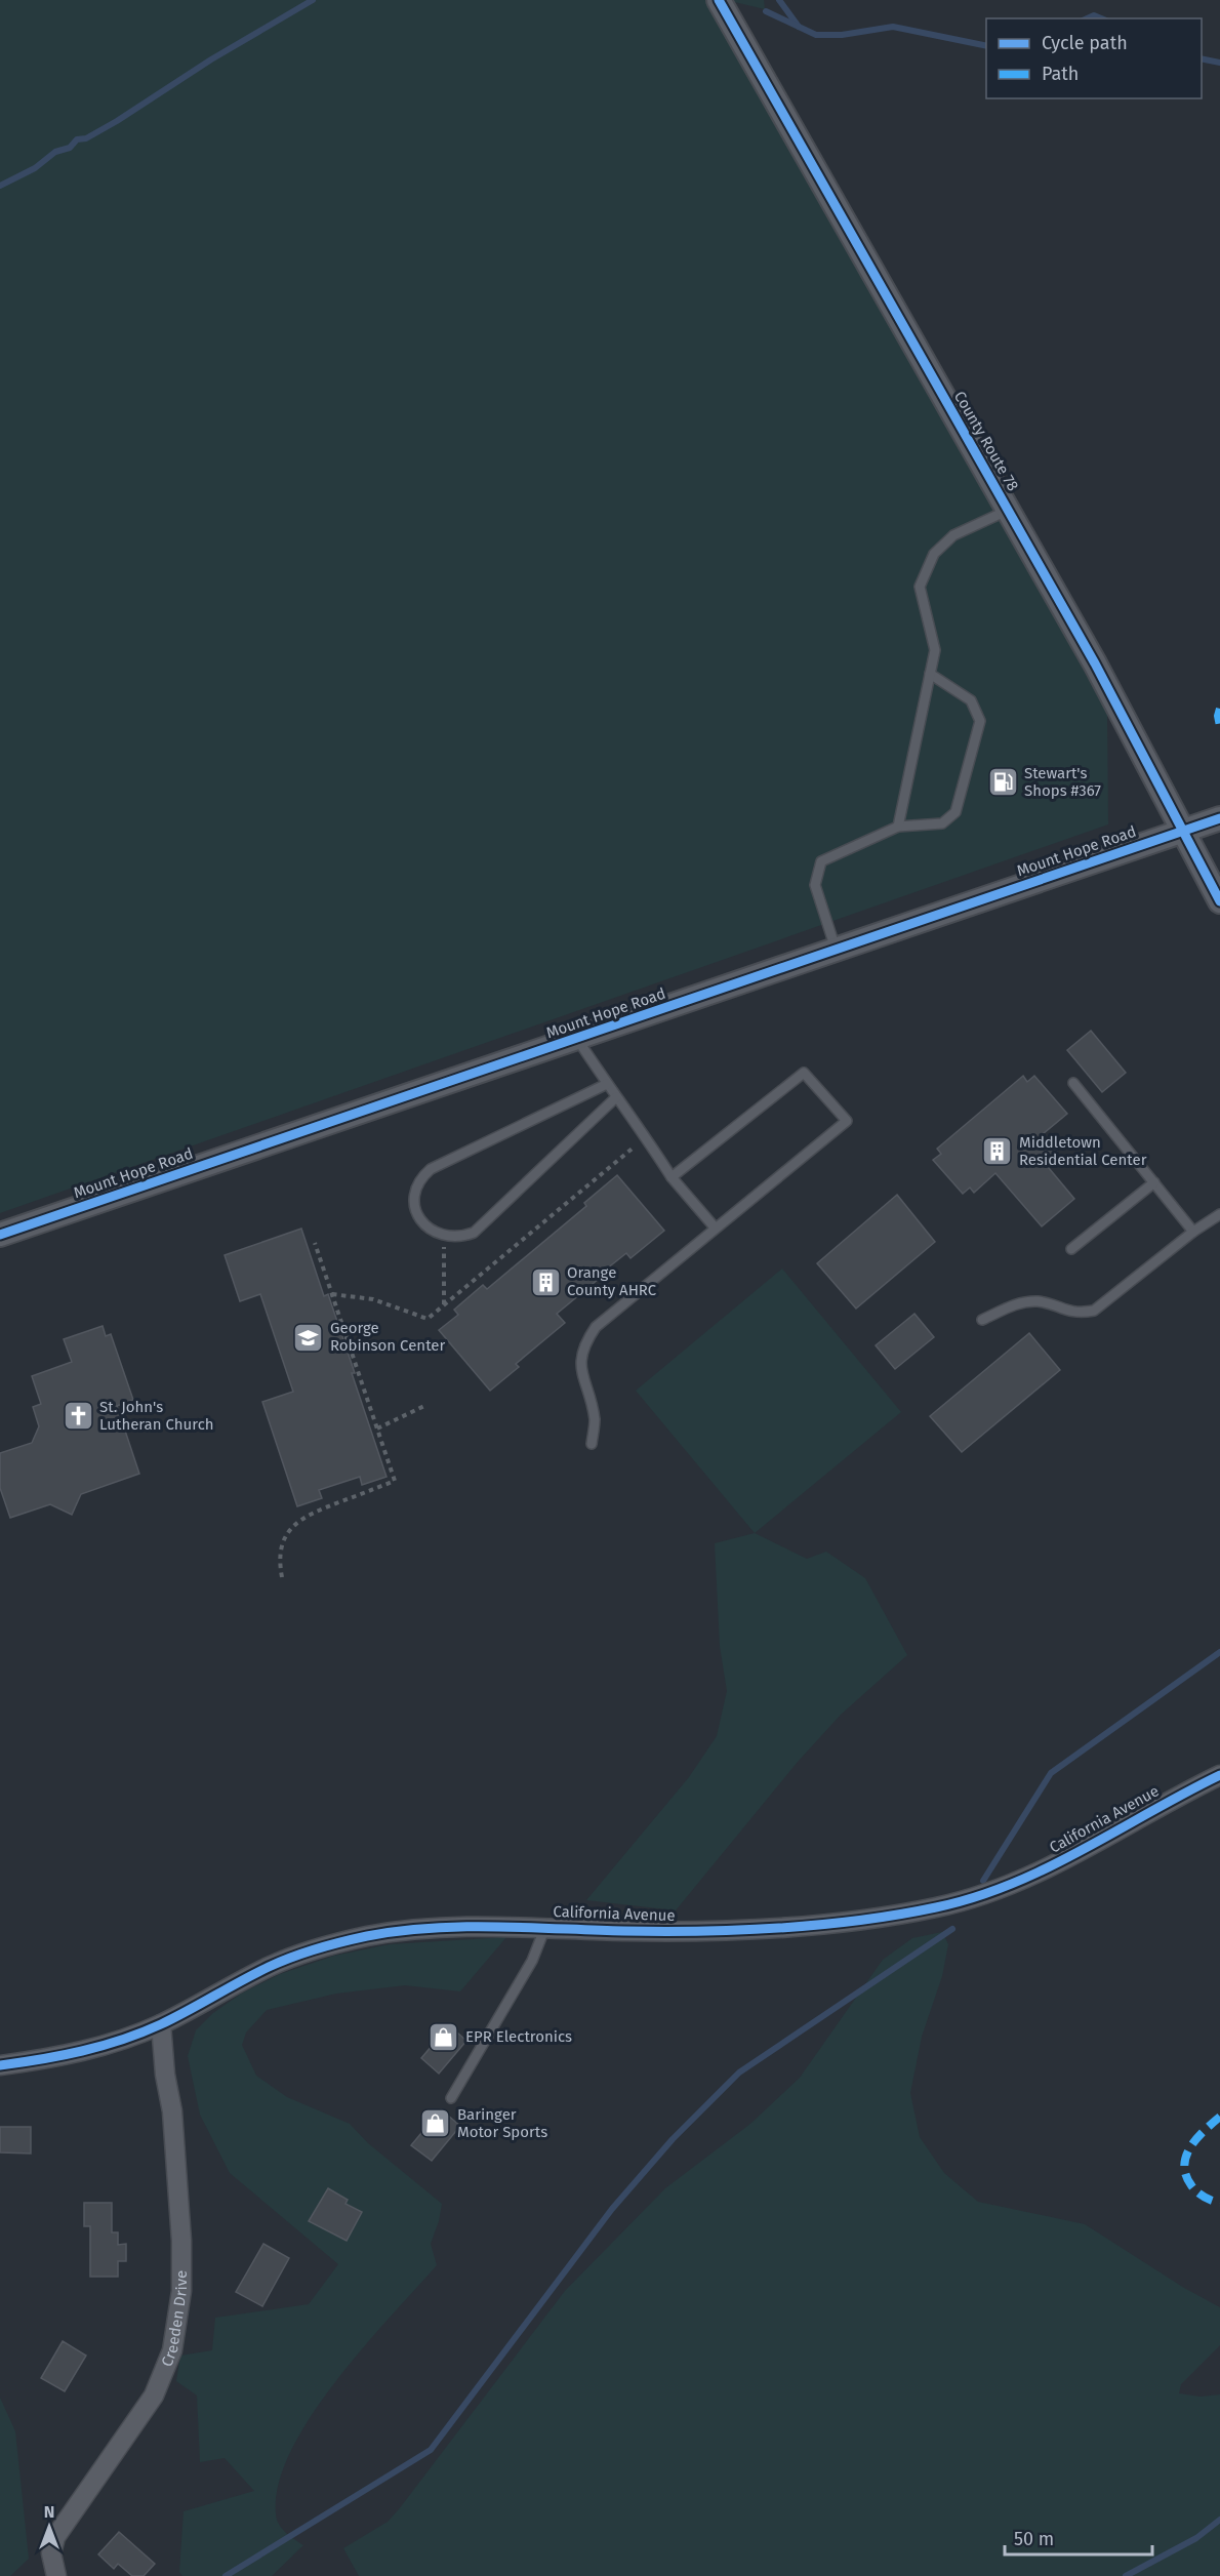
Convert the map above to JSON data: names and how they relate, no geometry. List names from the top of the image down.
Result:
{
  "streets": {
    "street": [
      "County Route 78",
      "Mount Hope Road",
      "California Avenue",
      "Creeden Drive"
    ]
  },
  "crossings": [
    ["County Route 78", "Mount Hope Road"],
    ["California Avenue", "Creeden Drive"]
  ],
  "places": {
    "fuel station": ["Stewart's Shops #367"],
    "building": ["Middletown Residential Center", "Orange County AHRC"],
    "school or university": ["George Robinson Center"],
    "church": ["St. John's Lutheran Church"],
    "shop": ["EPR Electronics", "Baringer Motor Sports"]
  },
  "legend": ["Cycle path", "Path"],
  "scale_bar": "50 m",
  "north": "top"
}
